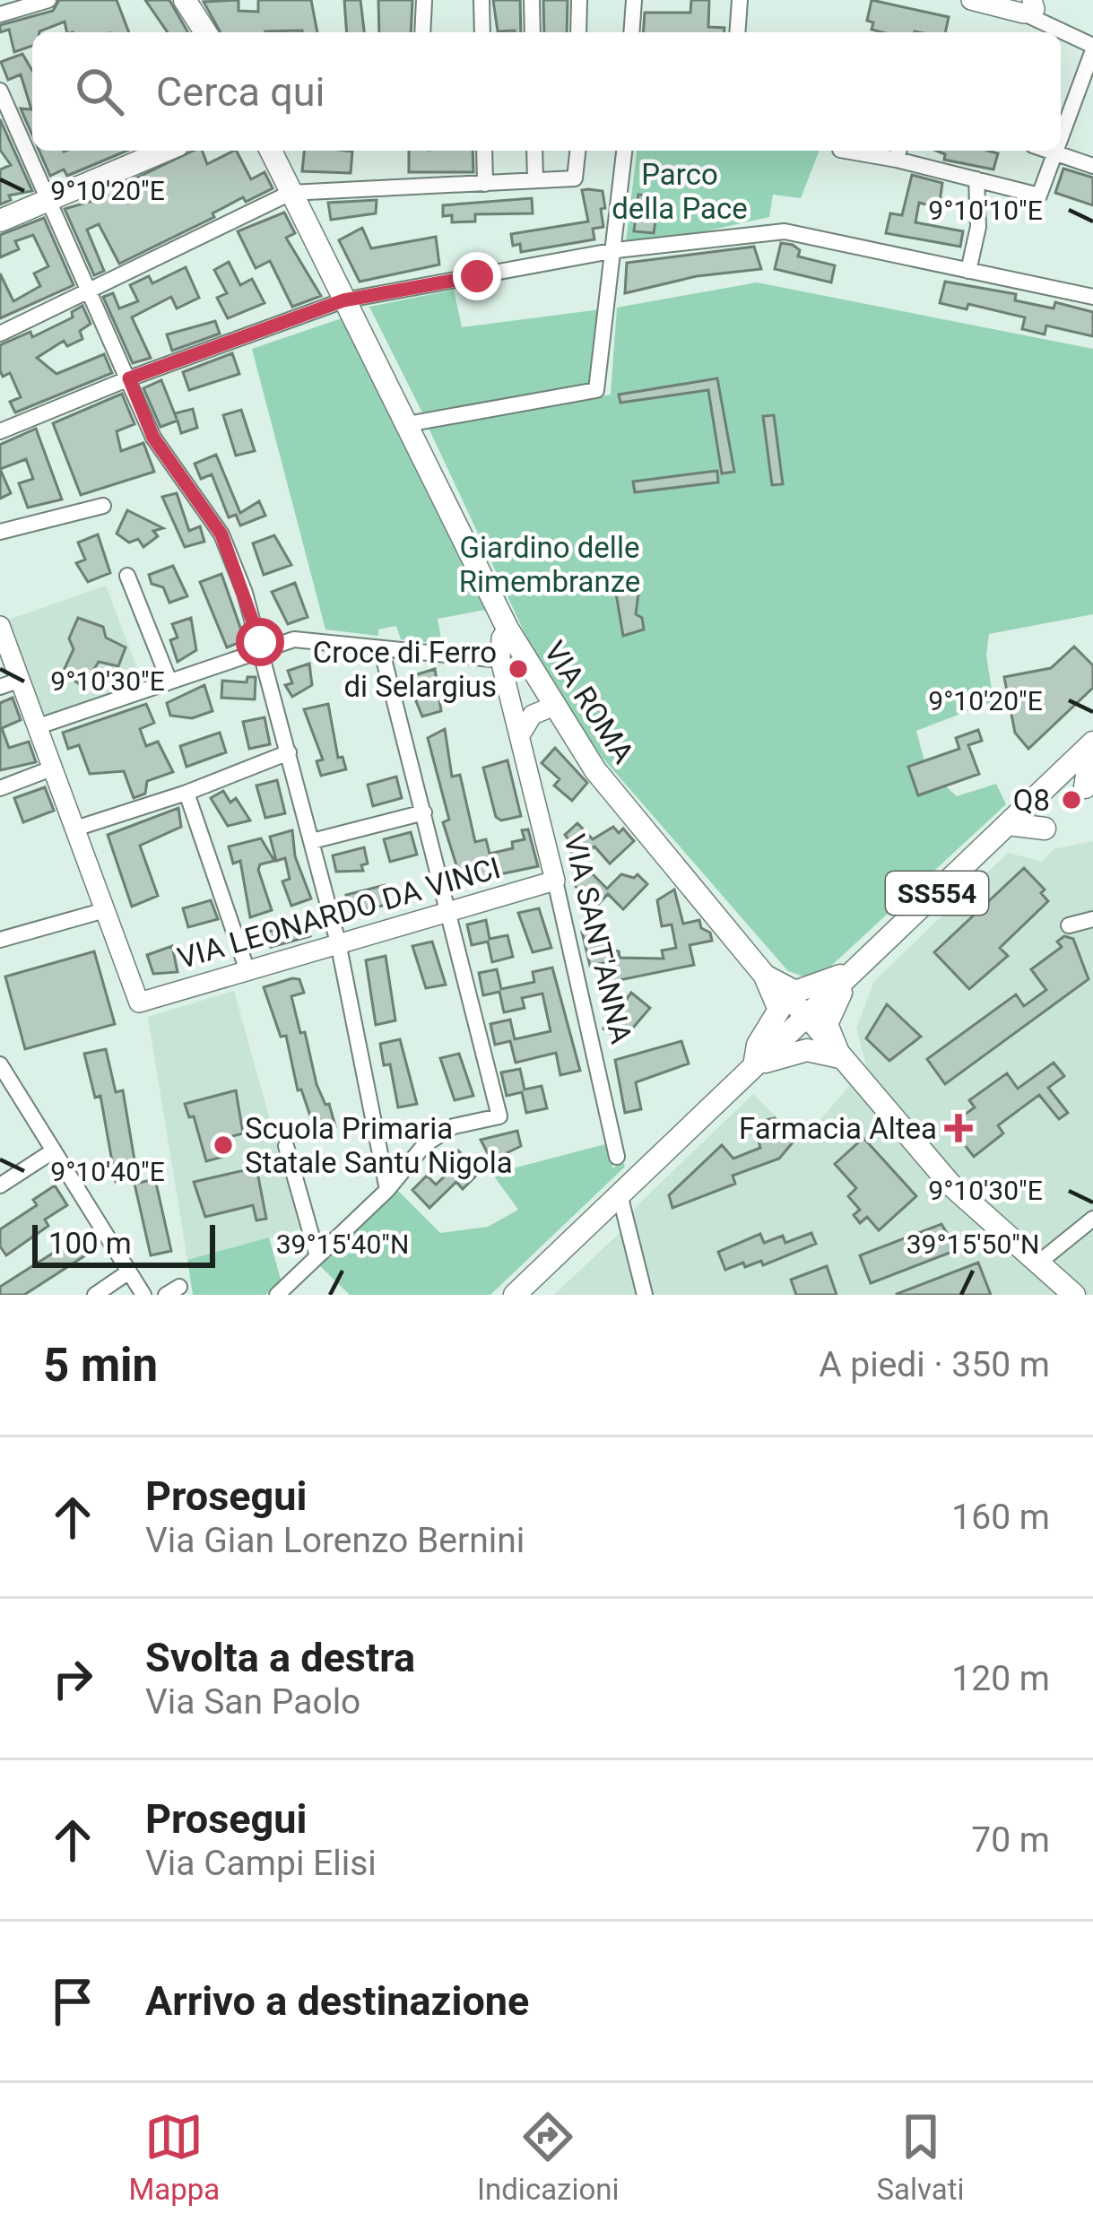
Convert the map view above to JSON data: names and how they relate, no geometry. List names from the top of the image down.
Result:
{
  "streets": {
    "main road": ["VIA ROMA", "SS554"],
    "street": ["VIA LEONARDO DA VINCI", "VIA SANT'ANNA"]
  },
  "crossings": [
    ["VIA ROMA", "SS554"],
    ["VIA ROMA", "VIA SANT'ANNA"],
    ["VIA LEONARDO DA VINCI", "VIA SANT'ANNA"]
  ],
  "parks": ["Parco della Pace", "Giardino delle Rimembranze"],
  "places": {
    "other": ["Croce di Ferro di Selargius", "Q8", "Scuola Primaria Statale Santu Nigola"],
    "health": ["Farmacia Altea"]
  },
  "scale_bar": "100 m",
  "page": {
    "search": "Cerca qui",
    "scale": "100 m",
    "heading": ["5 min", "A piedi · 350 m"],
    "list": [
      ["Prosegui", "Via Gian Lorenzo Bernini", "160 m"],
      ["Svolta a destra", "Via San Paolo", "120 m"],
      ["Prosegui", "Via Campi Elisi", "70 m"],
      "Arrivo a destinazione"
    ],
    "nav": ["Mappa", "Indicazioni", "Salvati"]
  },
  "coordinates": [
    "9°10'20\"E",
    "9°10'10\"E",
    "9°10'30\"E",
    "9°10'40\"E",
    "39°15'40\"N",
    "39°15'50\"N"
  ]
}
